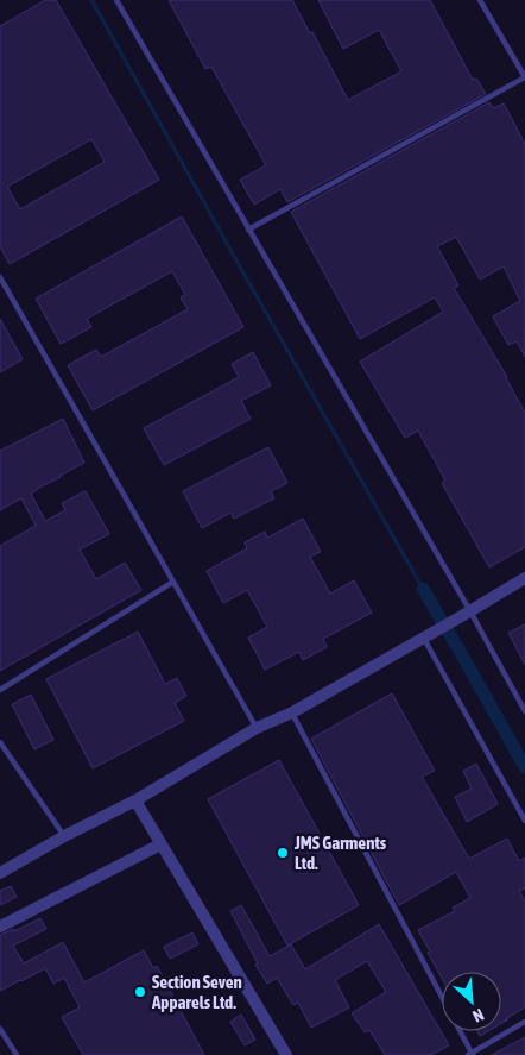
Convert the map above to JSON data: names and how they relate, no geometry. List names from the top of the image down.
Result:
{
  "places": ["JMS Garments Ltd.", "Section Seven Apparels Ltd."],
  "north": "bottom right"
}
